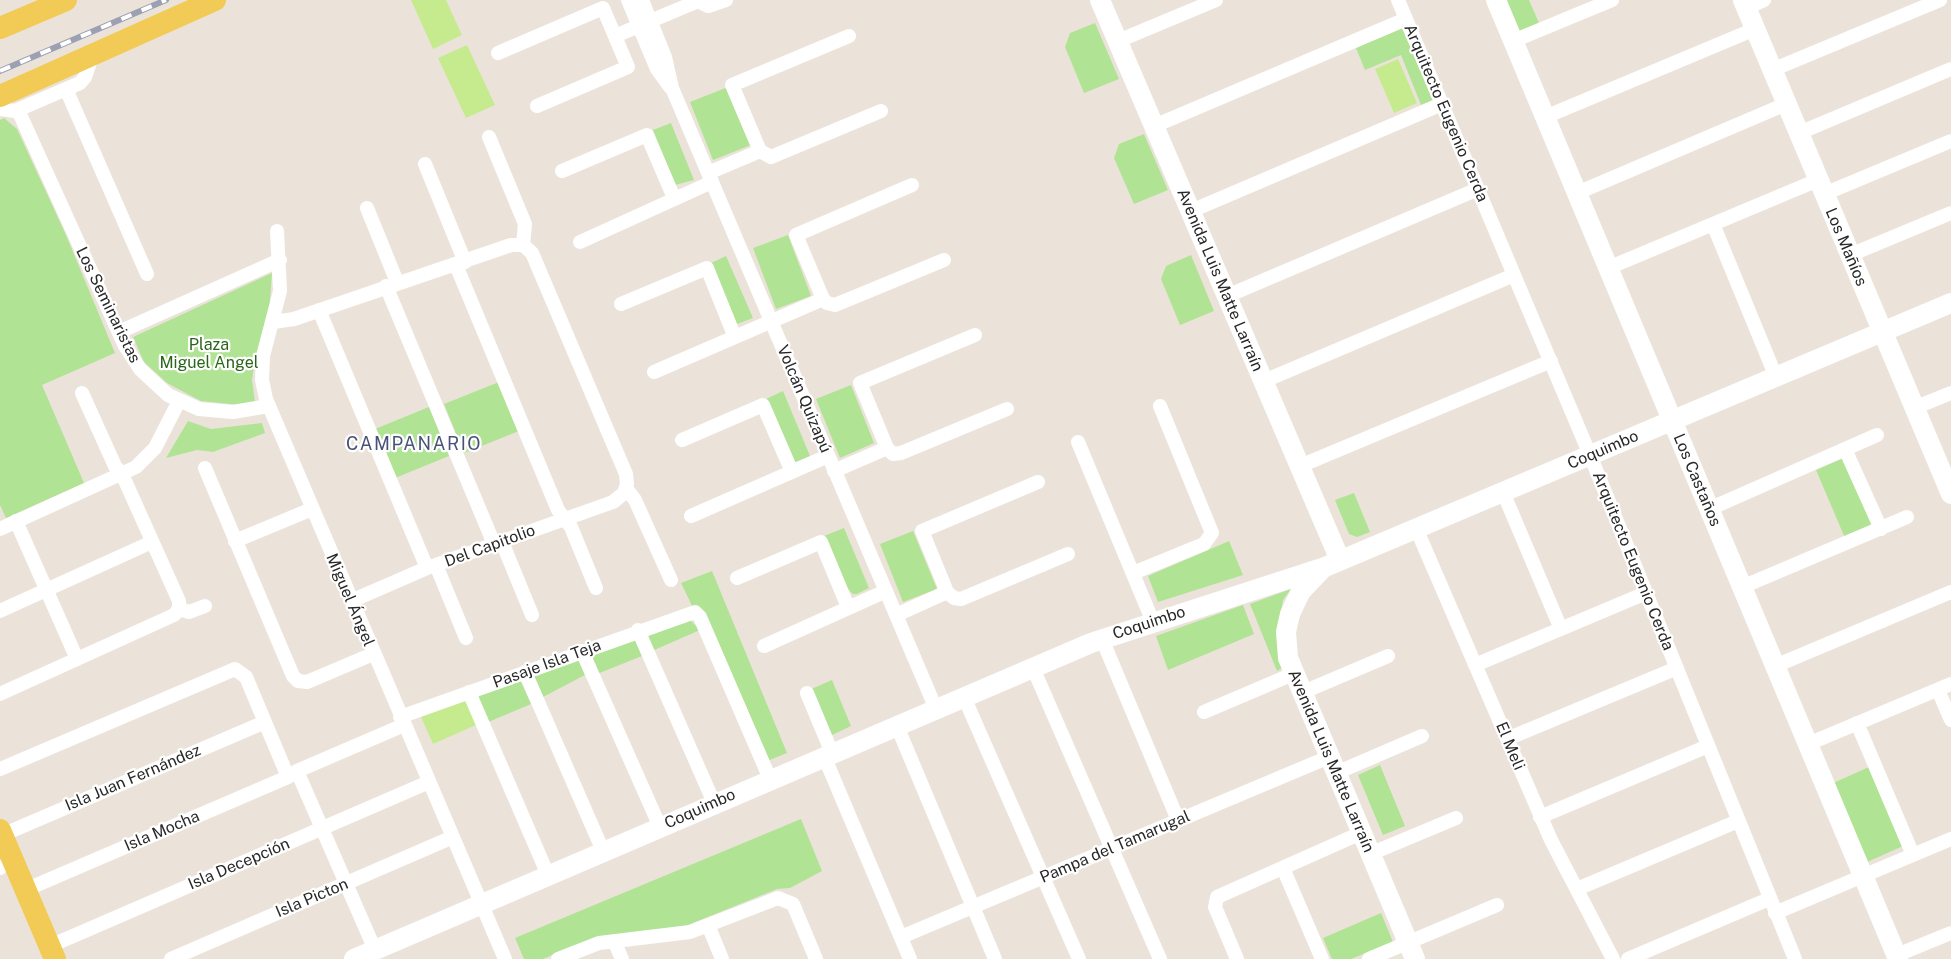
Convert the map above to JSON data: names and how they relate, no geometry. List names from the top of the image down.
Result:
{
  "streets": {
    "street": [
      "Arquitecto Eugenio Cerda",
      "Los Mañíos",
      "Avenida Luis Matte Larraín",
      "Los Seminaristas",
      "Volcán Quizapú",
      "Coquimbo",
      "Los Castaños",
      "Del Capitolio",
      "Miguel Ángel",
      "Pasaje Isla Teja",
      "El Meli",
      "Isla Juan Fernández",
      "Isla Mocha",
      "Pampa del Tamarugal",
      "Isla Decepción",
      "Isla Picton"
    ]
  },
  "crossings": [
    ["Arquitecto Eugenio Cerda", "Coquimbo"],
    ["Los Mañíos", "Coquimbo"],
    ["Avenida Luis Matte Larraín", "Coquimbo"],
    ["Avenida Luis Matte Larraín", "Pampa del Tamarugal"],
    ["Los Seminaristas", "Miguel Ángel"],
    ["Volcán Quizapú", "Coquimbo"],
    ["Coquimbo", "Los Castaños"],
    ["Coquimbo", "Miguel Ángel"],
    ["Coquimbo", "Pasaje Isla Teja"],
    ["Coquimbo", "El Meli"],
    ["Del Capitolio", "Miguel Ángel"],
    ["Miguel Ángel", "Pasaje Isla Teja"],
    ["Miguel Ángel", "Isla Mocha"],
    ["Miguel Ángel", "Isla Decepción"],
    ["Miguel Ángel", "Isla Picton"],
    ["Pasaje Isla Teja", "Isla Mocha"]
  ],
  "districts": ["CAMPANARIO"],
  "parks": ["Plaza Miguel Angel"]
}
